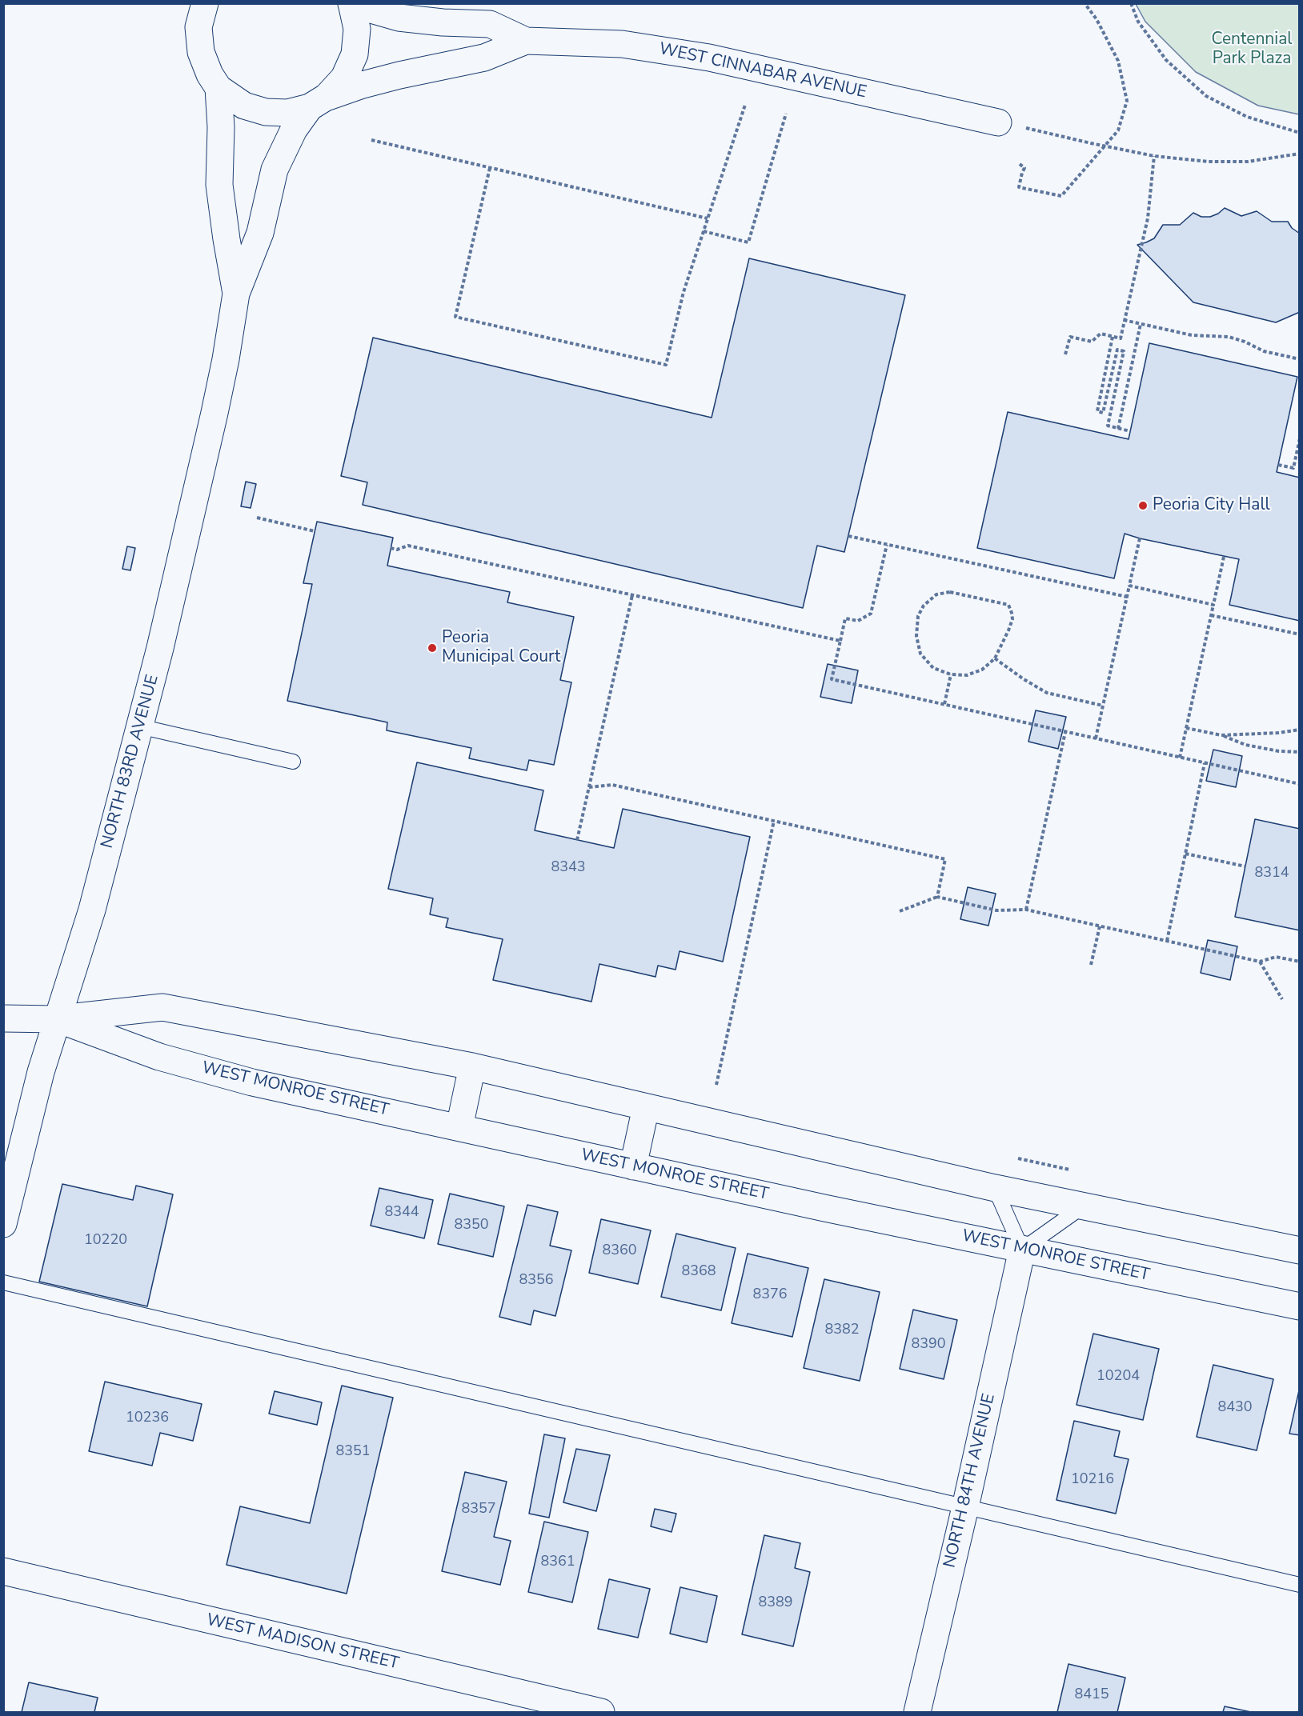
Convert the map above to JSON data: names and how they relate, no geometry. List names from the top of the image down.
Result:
{
  "streets": {
    "street": [
      "WEST CINNABAR AVENUE",
      "NORTH 83RD AVENUE",
      "WEST MONROE STREET",
      "NORTH 84TH AVENUE",
      "WEST MADISON STREET"
    ]
  },
  "crossings": [
    ["WEST CINNABAR AVENUE", "NORTH 83RD AVENUE"],
    ["NORTH 83RD AVENUE", "WEST MONROE STREET"],
    ["WEST MONROE STREET", "NORTH 84TH AVENUE"]
  ],
  "parks": ["Centennial Park Plaza"],
  "places": ["Peoria City Hall", "Peoria Municipal Court"],
  "house_numbers": [
    "8343",
    "8314",
    "8344",
    "8350",
    "10220",
    "8360",
    "8368",
    "8356",
    "8376",
    "8382",
    "8390",
    "10204",
    "8430",
    "10236",
    "8351",
    "10216",
    "8357",
    "8361",
    "8389",
    "8415"
  ]
}
